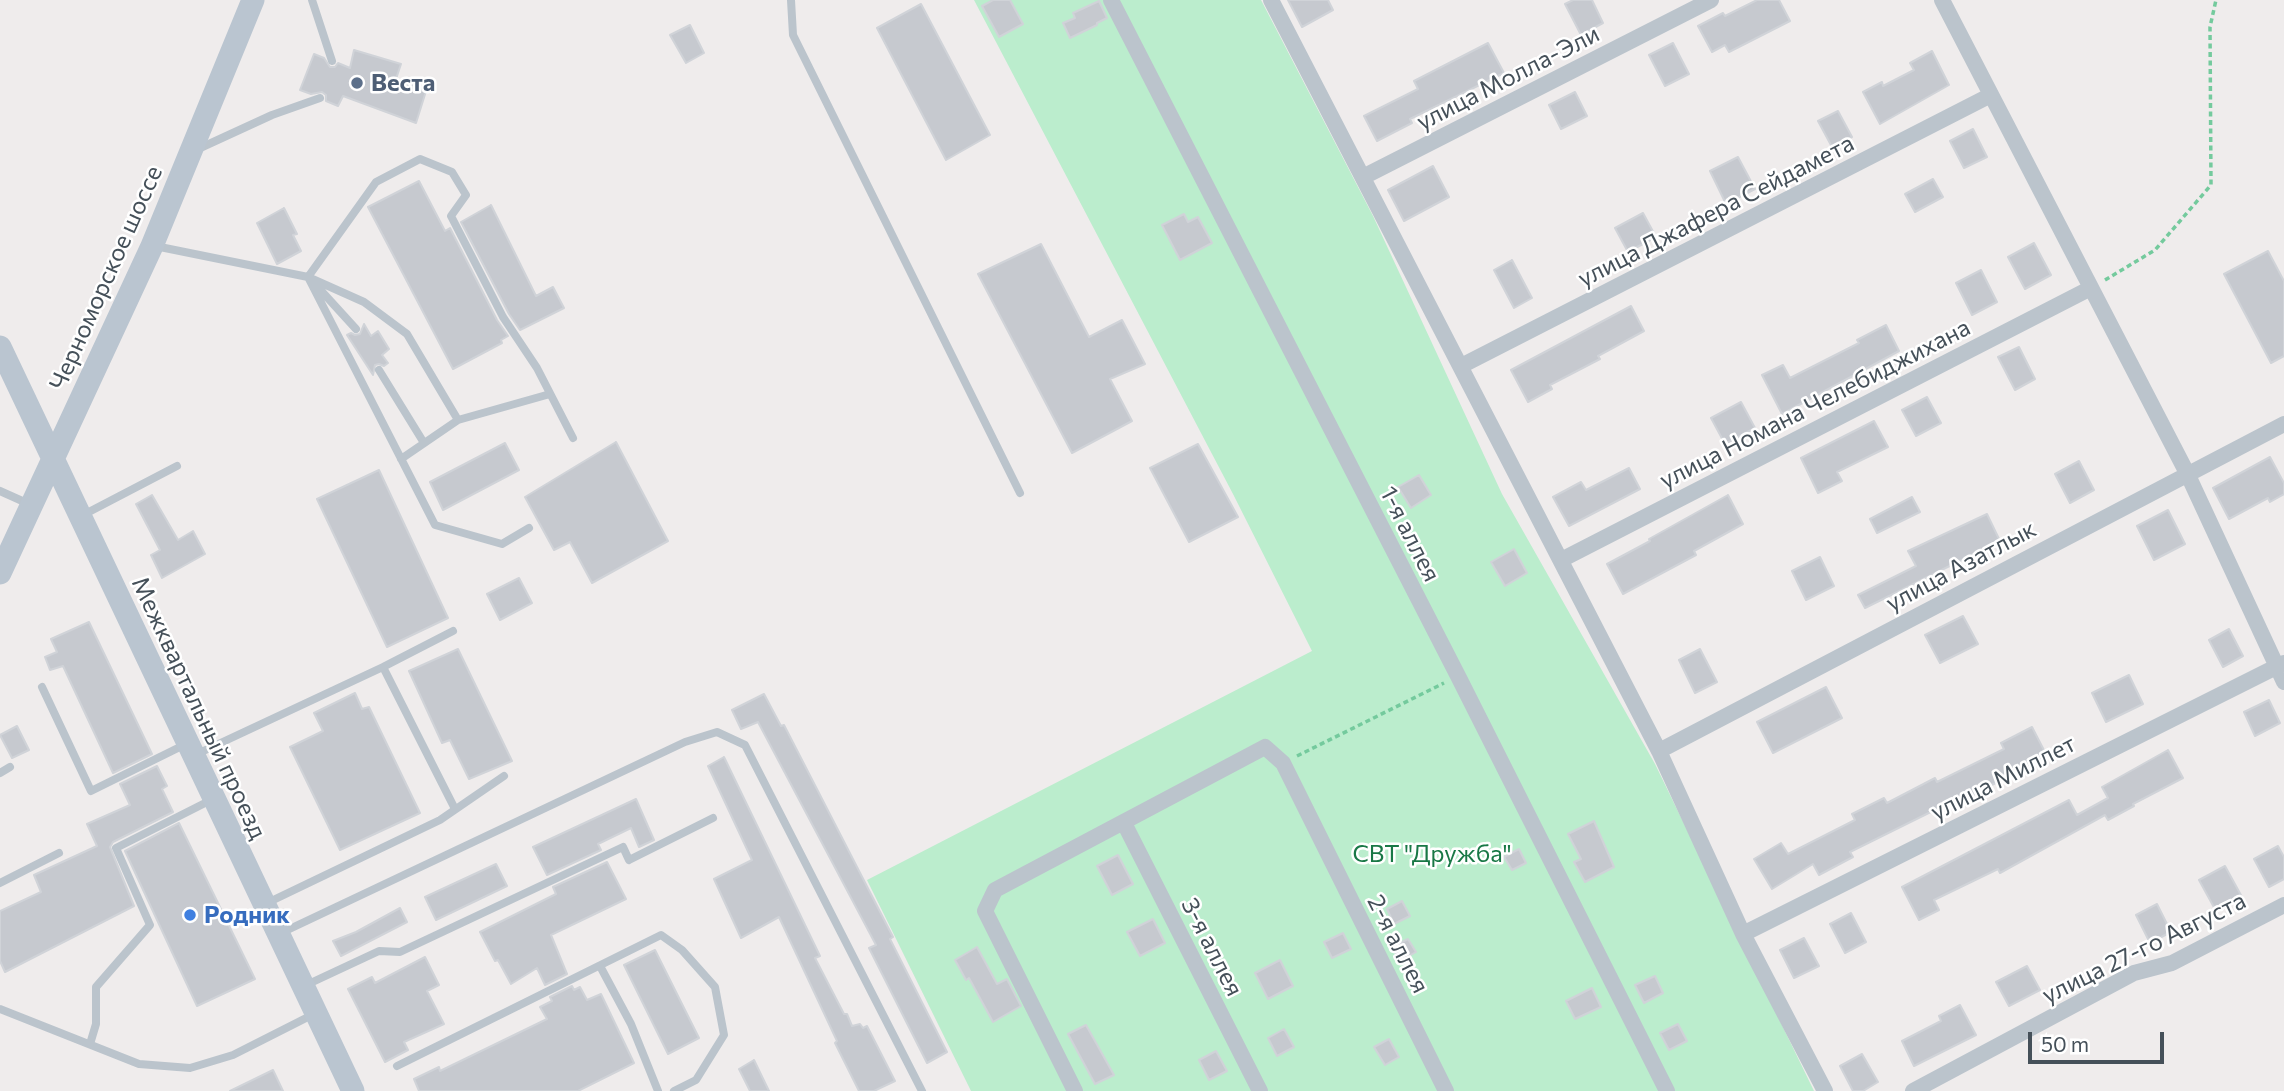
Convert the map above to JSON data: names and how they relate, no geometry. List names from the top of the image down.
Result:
{
  "streets": {
    "main road": ["Черноморское шоссе", "Межквартальный проезд"],
    "street": [
      "улица Молла-Эли",
      "улица Джафера Сейдамета",
      "улица Номана Челебиджихана",
      "1-я аллея",
      "улица Азатлык",
      "улица Миллет",
      "2-я аллея",
      "3-я аллея",
      "улица 27-го Августа"
    ]
  },
  "crossings": [
    ["Черноморское шоссе", "Межквартальный проезд"],
    ["2-я аллея", "3-я аллея"]
  ],
  "parks": ["СВТ \"Дружба\""],
  "places": ["Веста", "Родник"],
  "scale_bar": "50 m"
}
